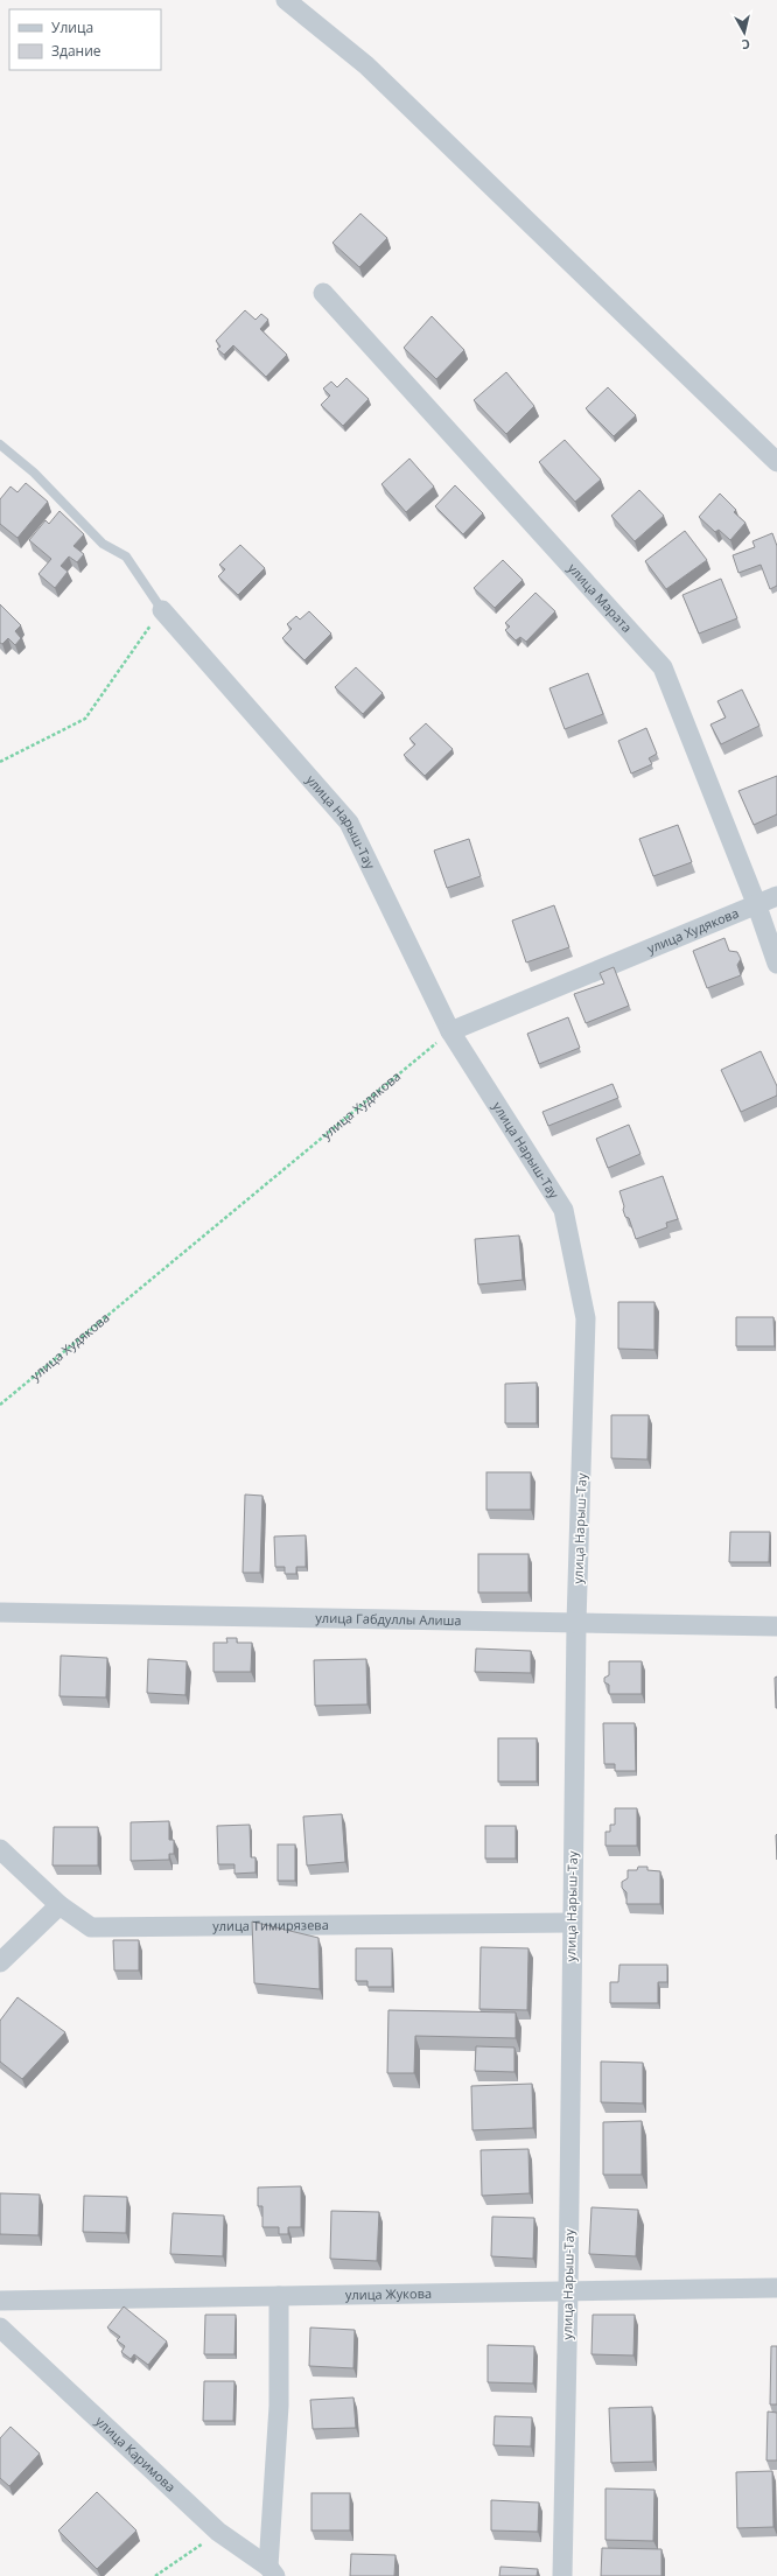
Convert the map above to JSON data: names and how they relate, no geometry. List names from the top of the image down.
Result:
{
  "streets": {
    "street": [
      "улица Марата",
      "улица Нарыш-Тау",
      "улица Худякова",
      "улица Габдуллы Алиша",
      "улица Тимирязева",
      "улица Жукова",
      "улица Каримова"
    ]
  },
  "crossings": [
    ["улица Марата", "улица Худякова"],
    ["улица Нарыш-Тау", "улица Худякова"],
    ["улица Нарыш-Тау", "улица Габдуллы Алиша"],
    ["улица Нарыш-Тау", "улица Тимирязева"],
    ["улица Нарыш-Тау", "улица Жукова"]
  ],
  "legend": ["Улица", "Здание"],
  "north": "bottom"
}
